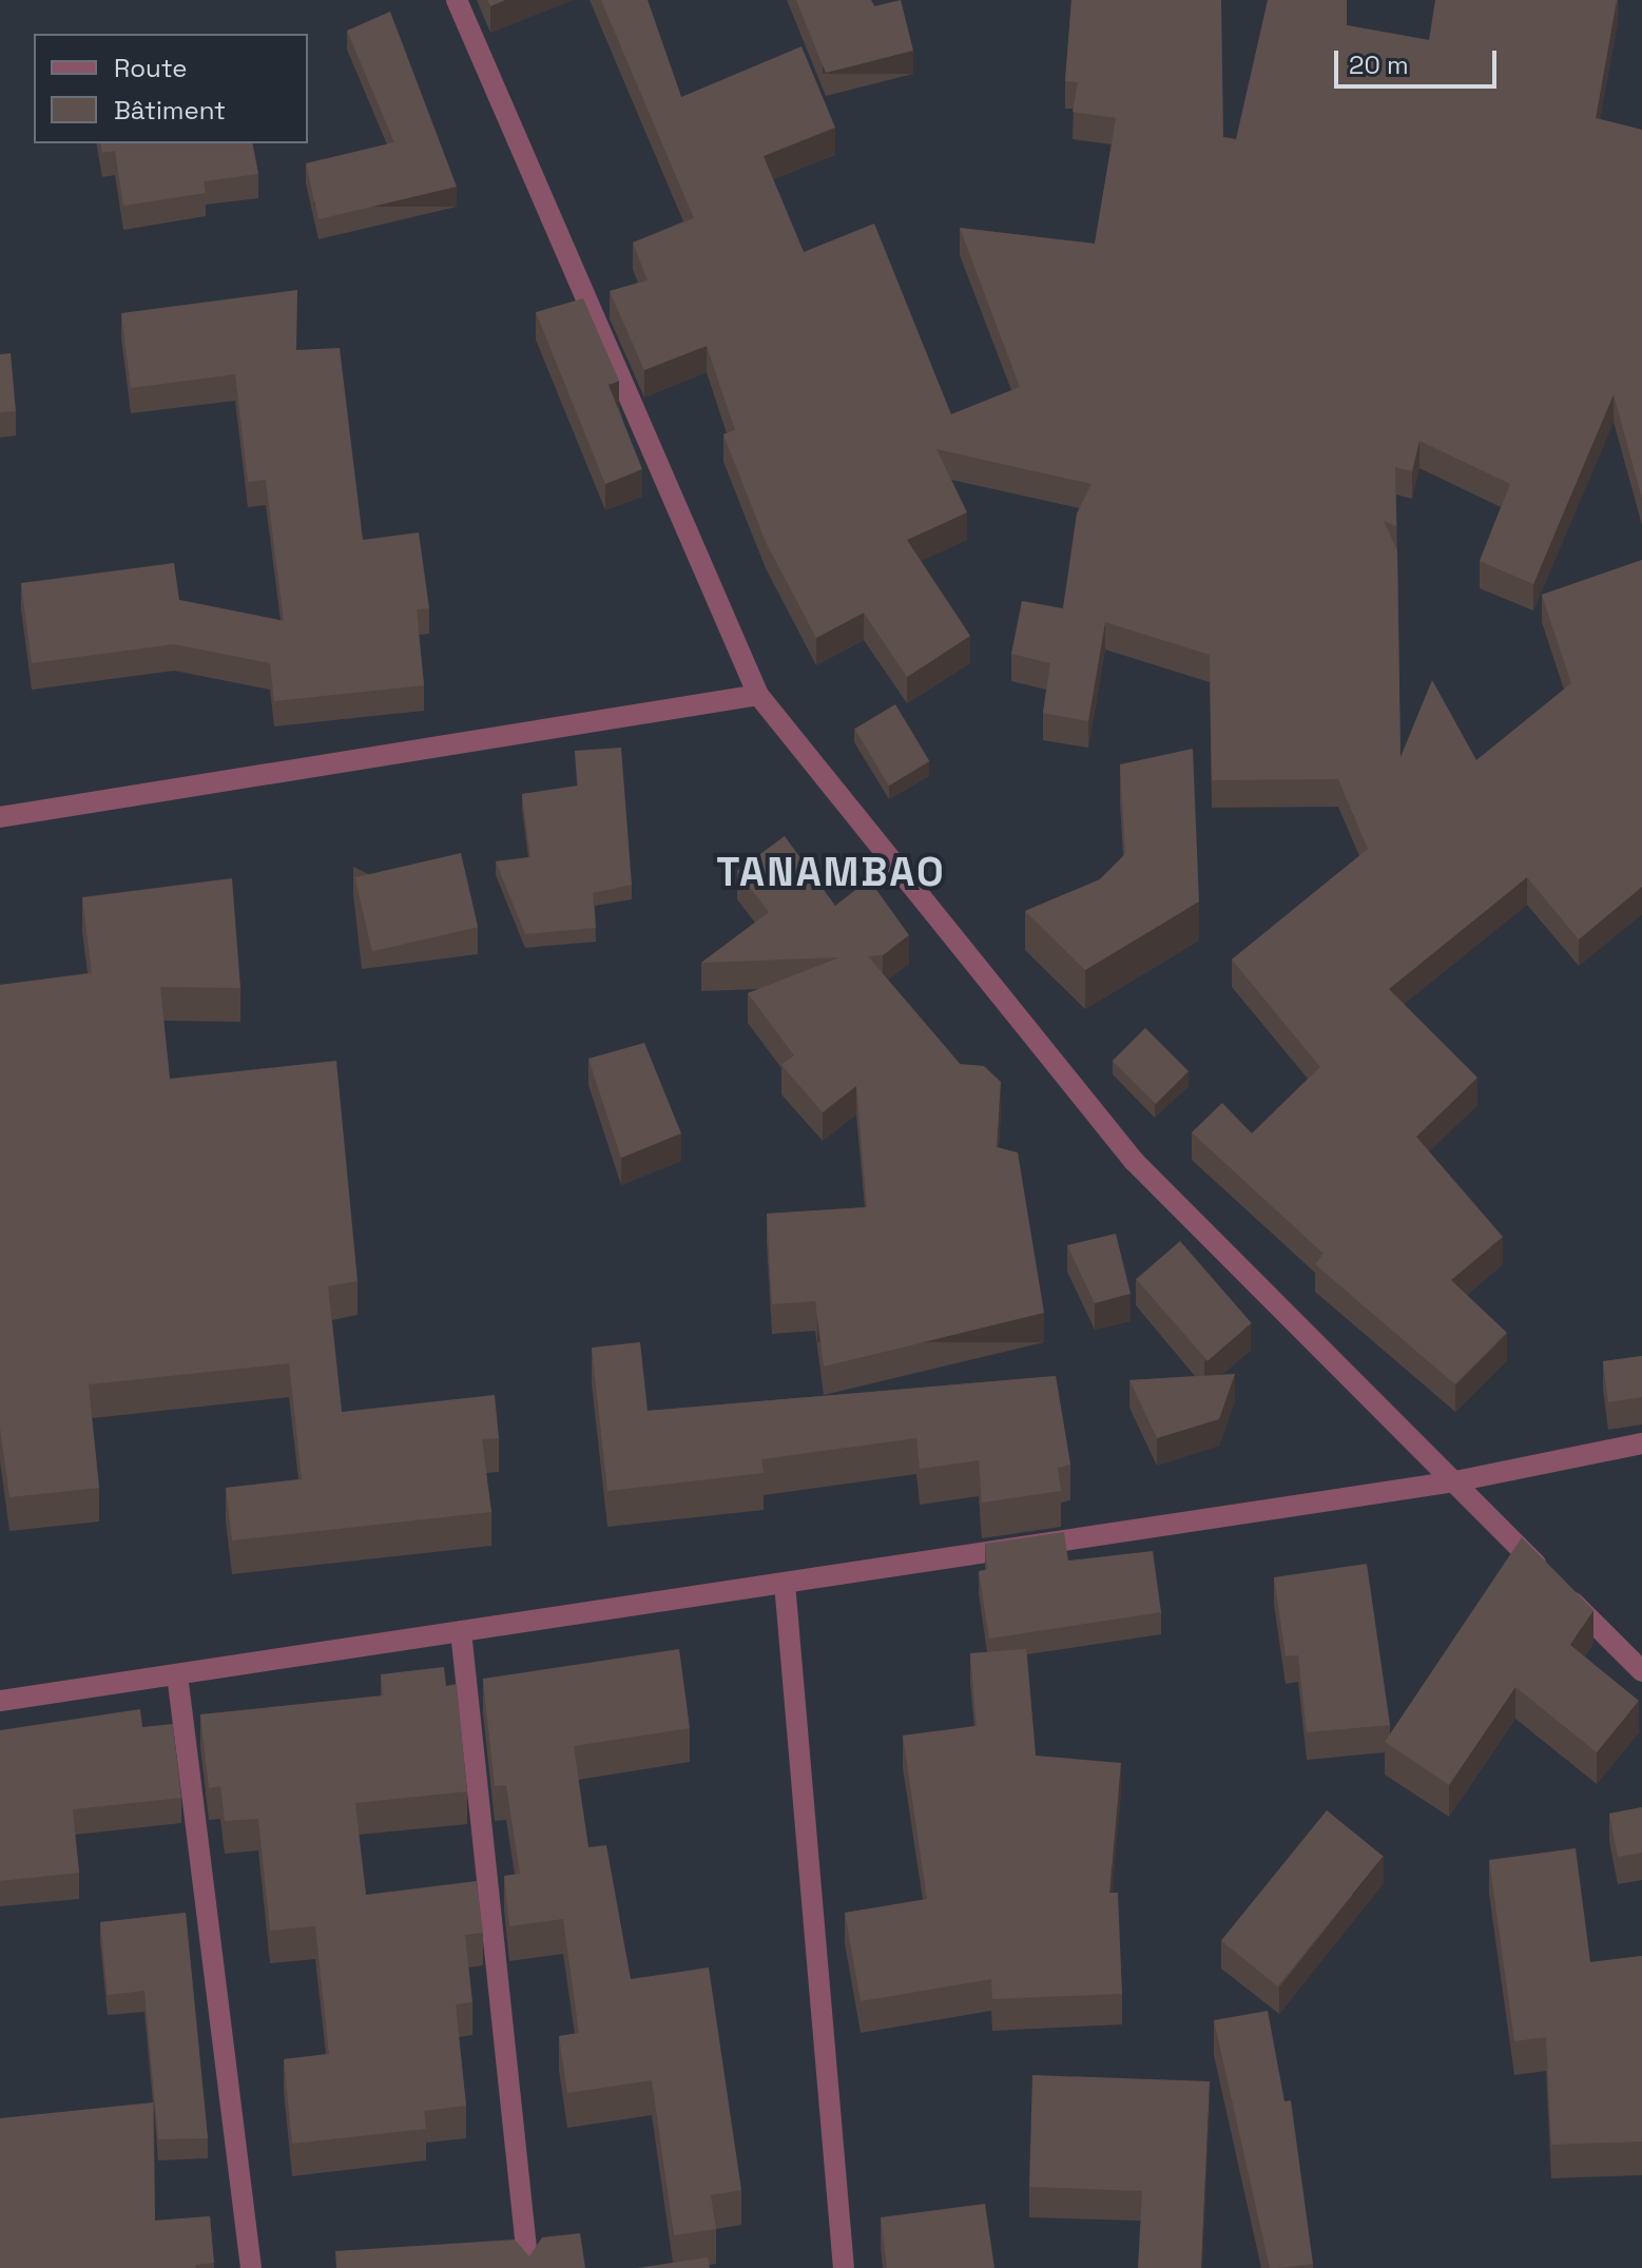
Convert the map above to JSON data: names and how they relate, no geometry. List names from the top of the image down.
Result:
{
  "districts": ["TANAMBAO"],
  "legend": ["Route", "Bâtiment"],
  "scale_bar": "20 m"
}
